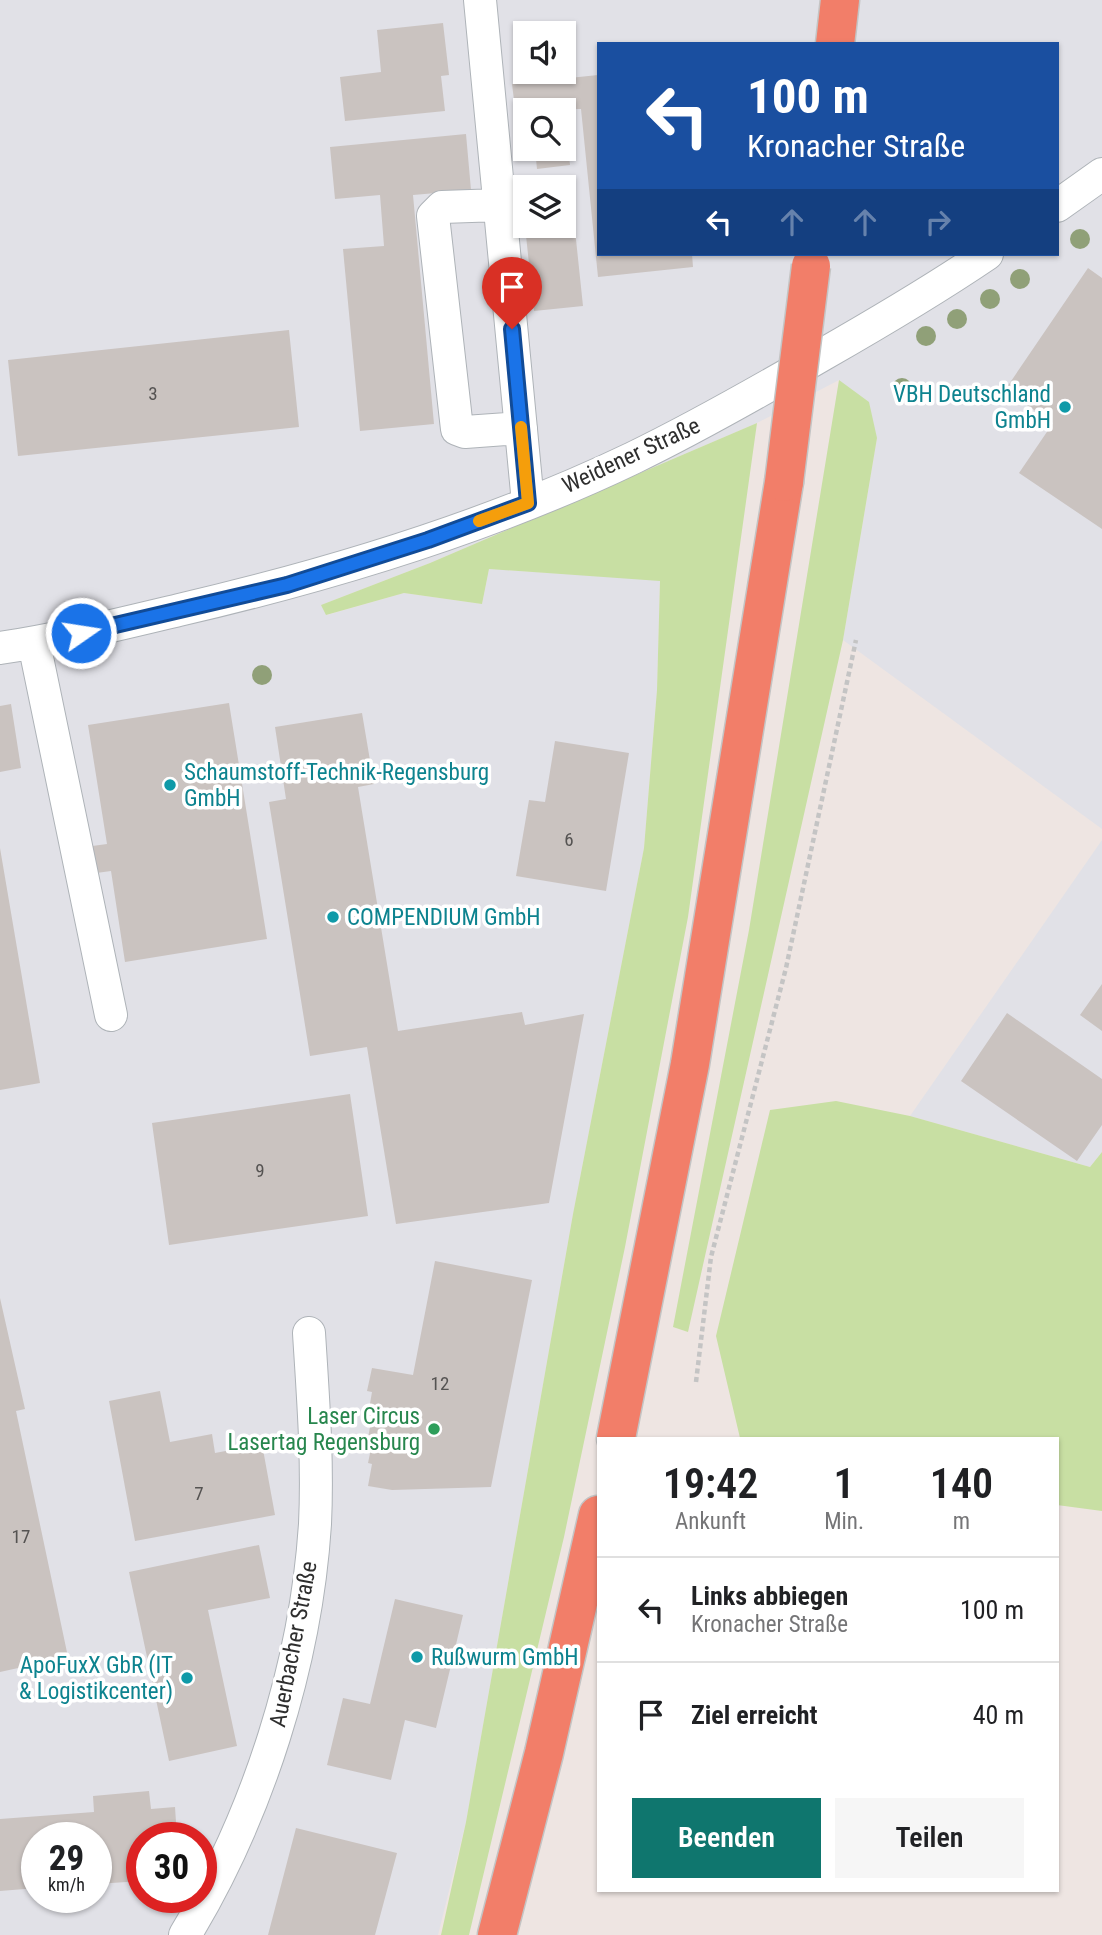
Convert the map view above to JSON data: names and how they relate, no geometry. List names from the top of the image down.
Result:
{
  "streets": {
    "street": ["Weidener Straße", "Auerbacher Straße"]
  },
  "places": [
    "VBH Deutschland GmbH",
    "Schaumstoff-Technik-Regensburg GmbH",
    "COMPENDIUM GmbH",
    "Laser Circus Lasertag Regensburg",
    "Rußwurm GmbH",
    "ApoFuxX GbR (IT & Logistikcenter)"
  ],
  "house_numbers": [
    "3",
    "6",
    "9",
    "12",
    "7",
    "17"
  ],
  "page": {
    "turn": ["100 m", "Kronacher Straße"],
    "eta": [
      "19:42",
      "Ankunft",
      "1",
      "Min.",
      "140",
      "m"
    ],
    "list": [
      {
        "name": "Links abbiegen",
        "note": "Kronacher Straße",
        "value": "100 m"
      },
      {
        "name": "Ziel erreicht",
        "value": "40 m"
      }
    ],
    "buttons": ["Beenden", "Teilen"],
    "speed": "29 km/h",
    "limit": "30"
  }
}
